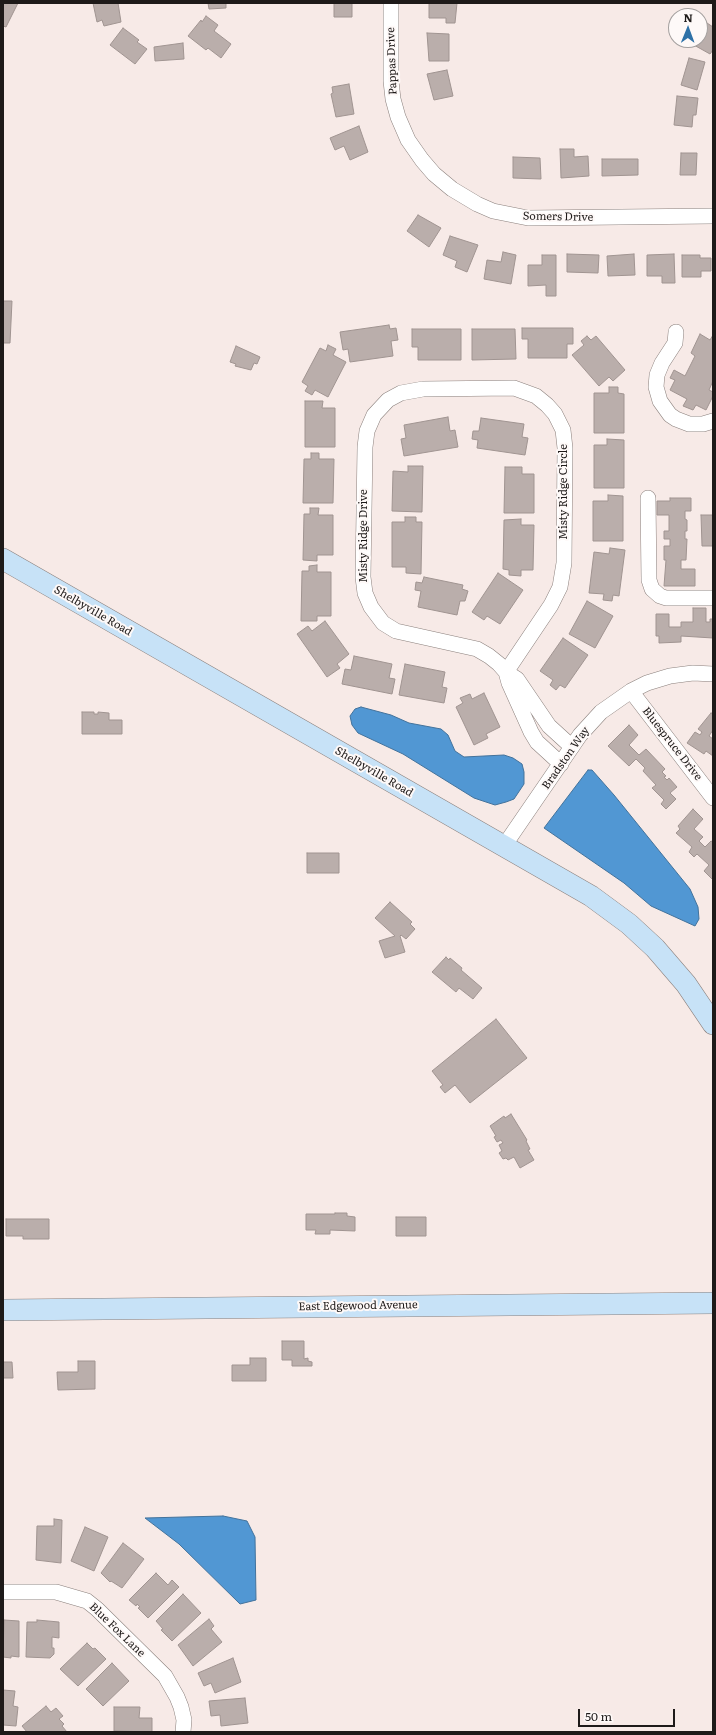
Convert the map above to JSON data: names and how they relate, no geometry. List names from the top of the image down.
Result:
{
  "streets": {
    "main road": ["Shelbyville Road", "East Edgewood Avenue"],
    "street": [
      "Pappas Drive",
      "Somers Drive",
      "Misty Ridge Circle",
      "Misty Ridge Drive",
      "Bluespruce Drive",
      "Bradston Way",
      "Blue Fox Lane"
    ]
  },
  "crossings": [
    ["Pappas Drive", "Somers Drive"],
    ["Misty Ridge Circle", "Misty Ridge Drive"],
    ["Misty Ridge Drive", "Bradston Way"],
    ["Shelbyville Road", "Bradston Way"],
    ["Bluespruce Drive", "Bradston Way"]
  ],
  "scale_bar": "50 m",
  "north": "top"
}
